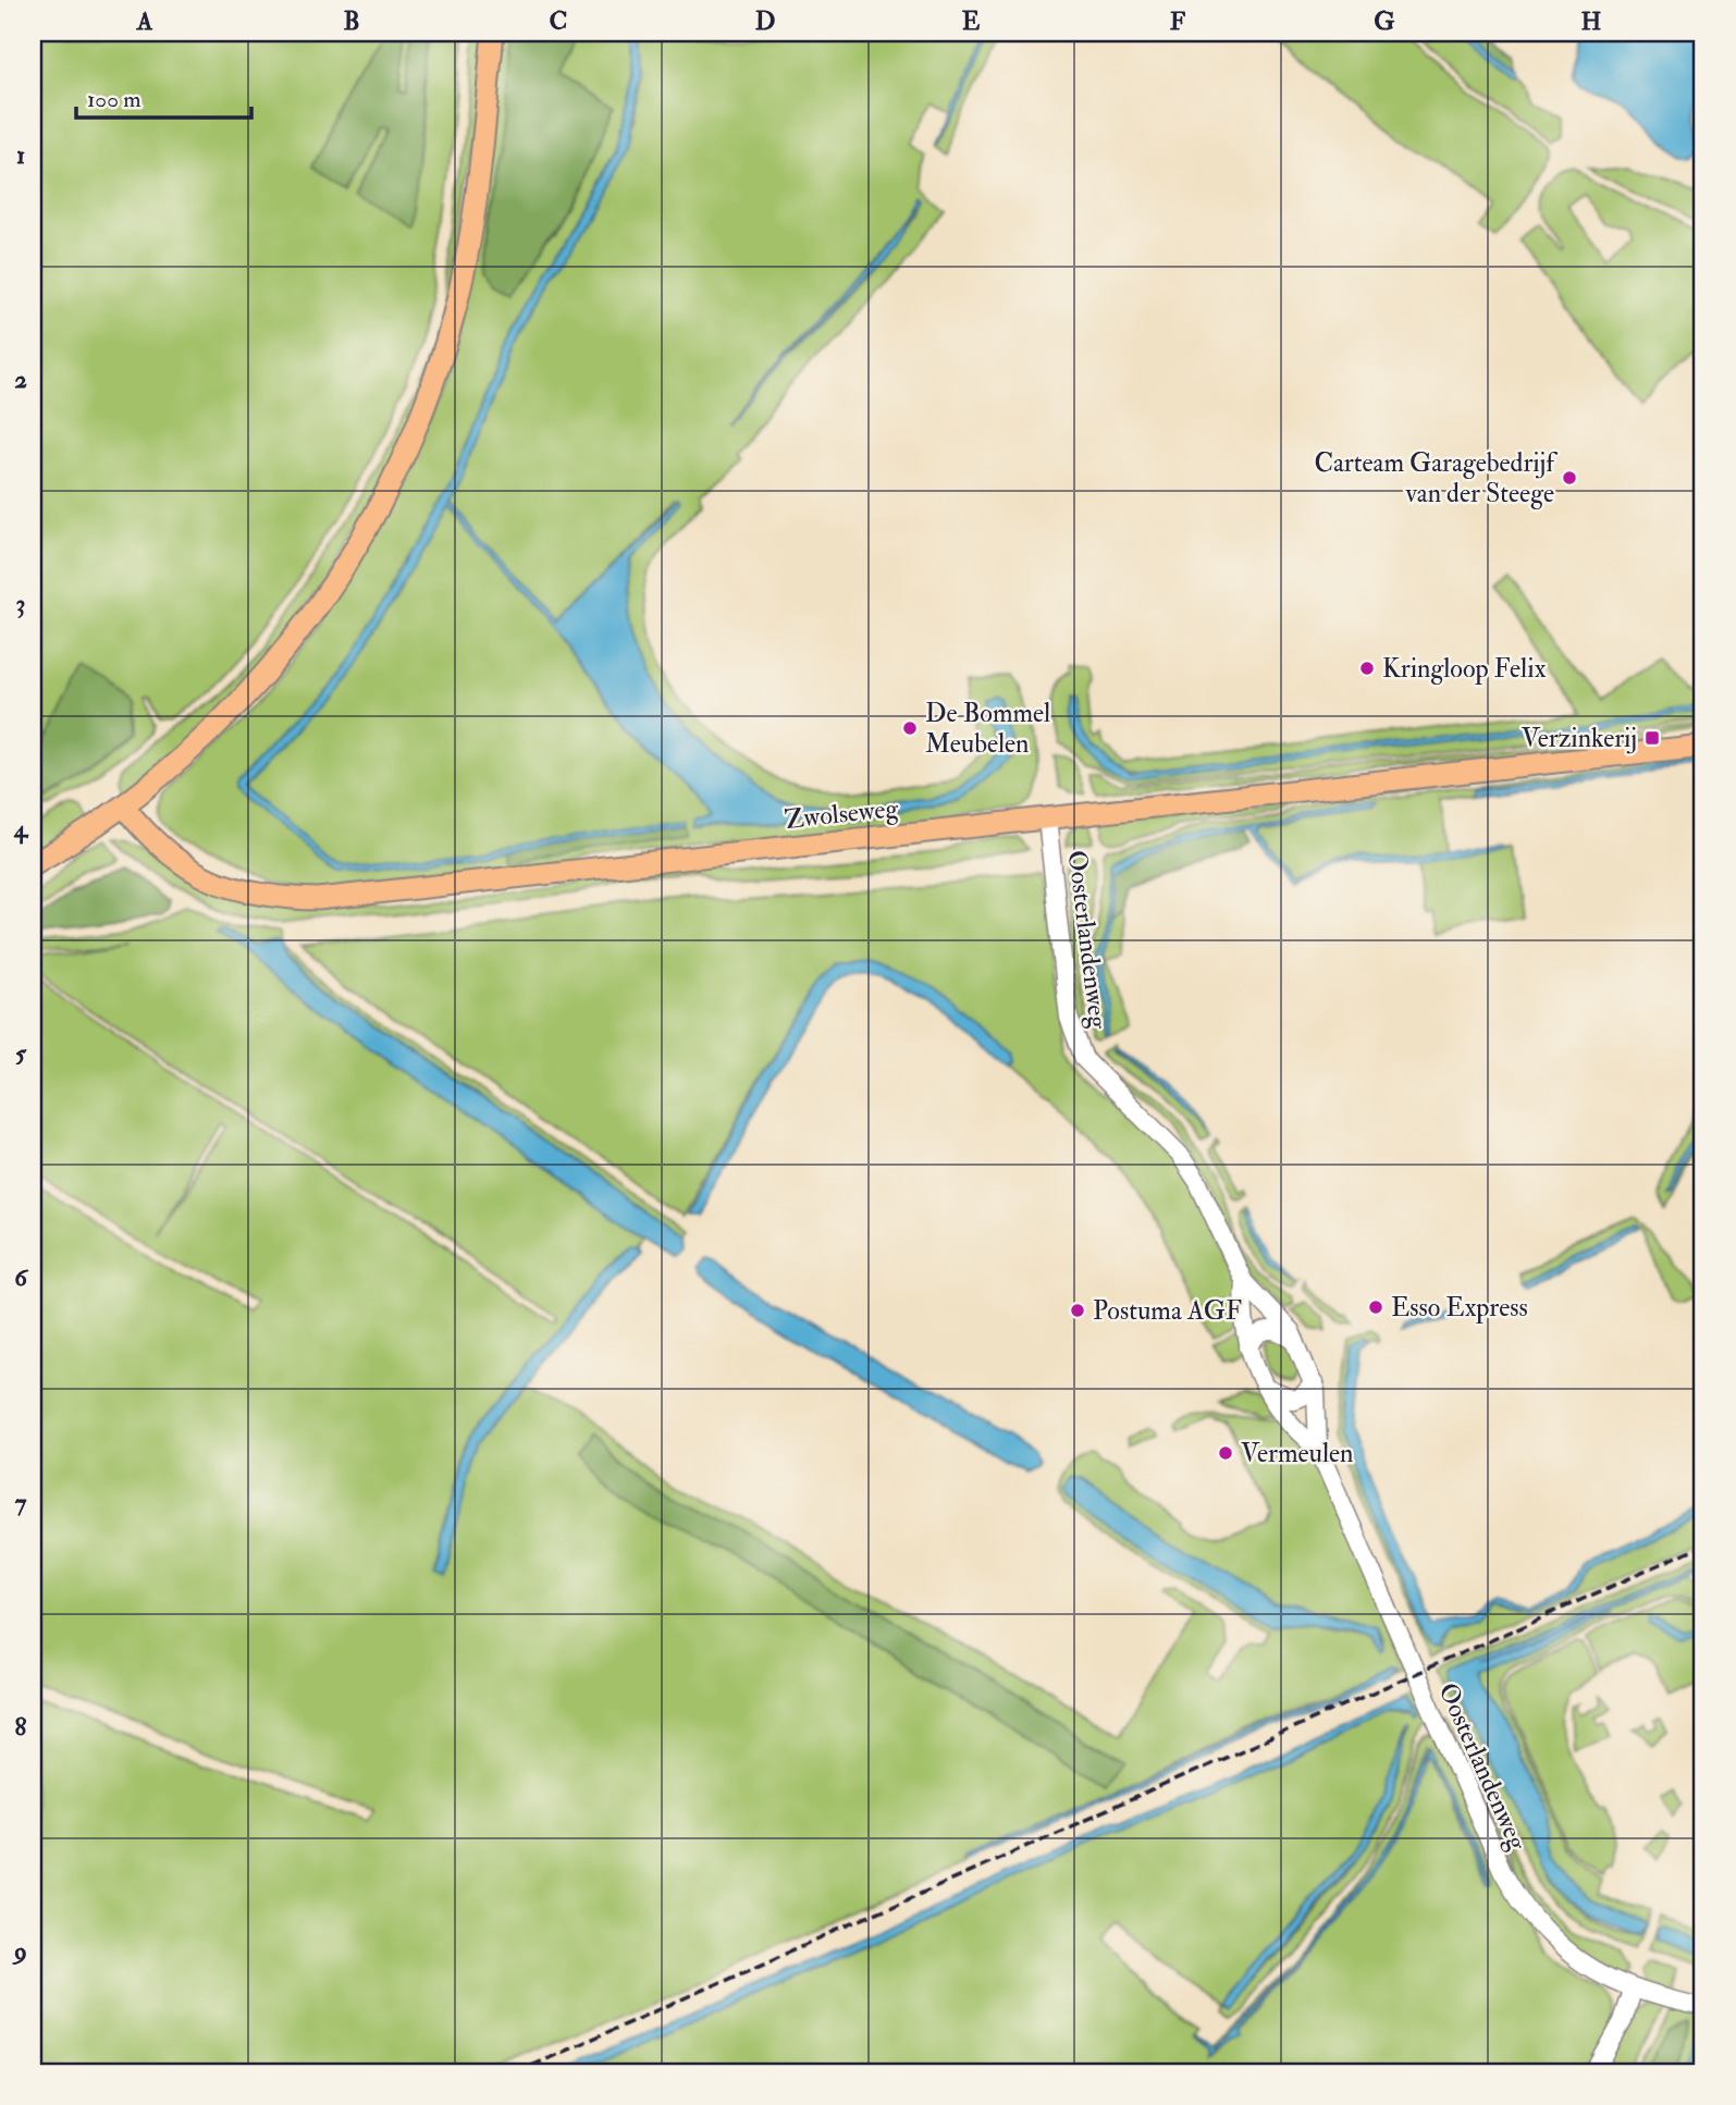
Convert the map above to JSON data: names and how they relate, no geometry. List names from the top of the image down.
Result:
{
  "streets": {
    "main road": ["Zwolseweg"],
    "street": ["Oosterlandenweg"]
  },
  "crossings": [
    ["Zwolseweg", "Oosterlandenweg"]
  ],
  "places": {
    "other": [
      "Carteam Garagebedrijf van der Steege",
      "Kringloop Felix",
      "De Bommel Meubelen",
      "Esso Express",
      "Postuma AGF",
      "Vermeulen"
    ],
    "transit": ["Verzinkerij"]
  },
  "scale_bar": "100 m",
  "grid": {
    "columns": [
      "A",
      "B",
      "C",
      "D",
      "E",
      "F",
      "G",
      "H"
    ],
    "rows": [
      "1",
      "2",
      "3",
      "4",
      "5",
      "6",
      "7",
      "8",
      "9"
    ]
  }
}
